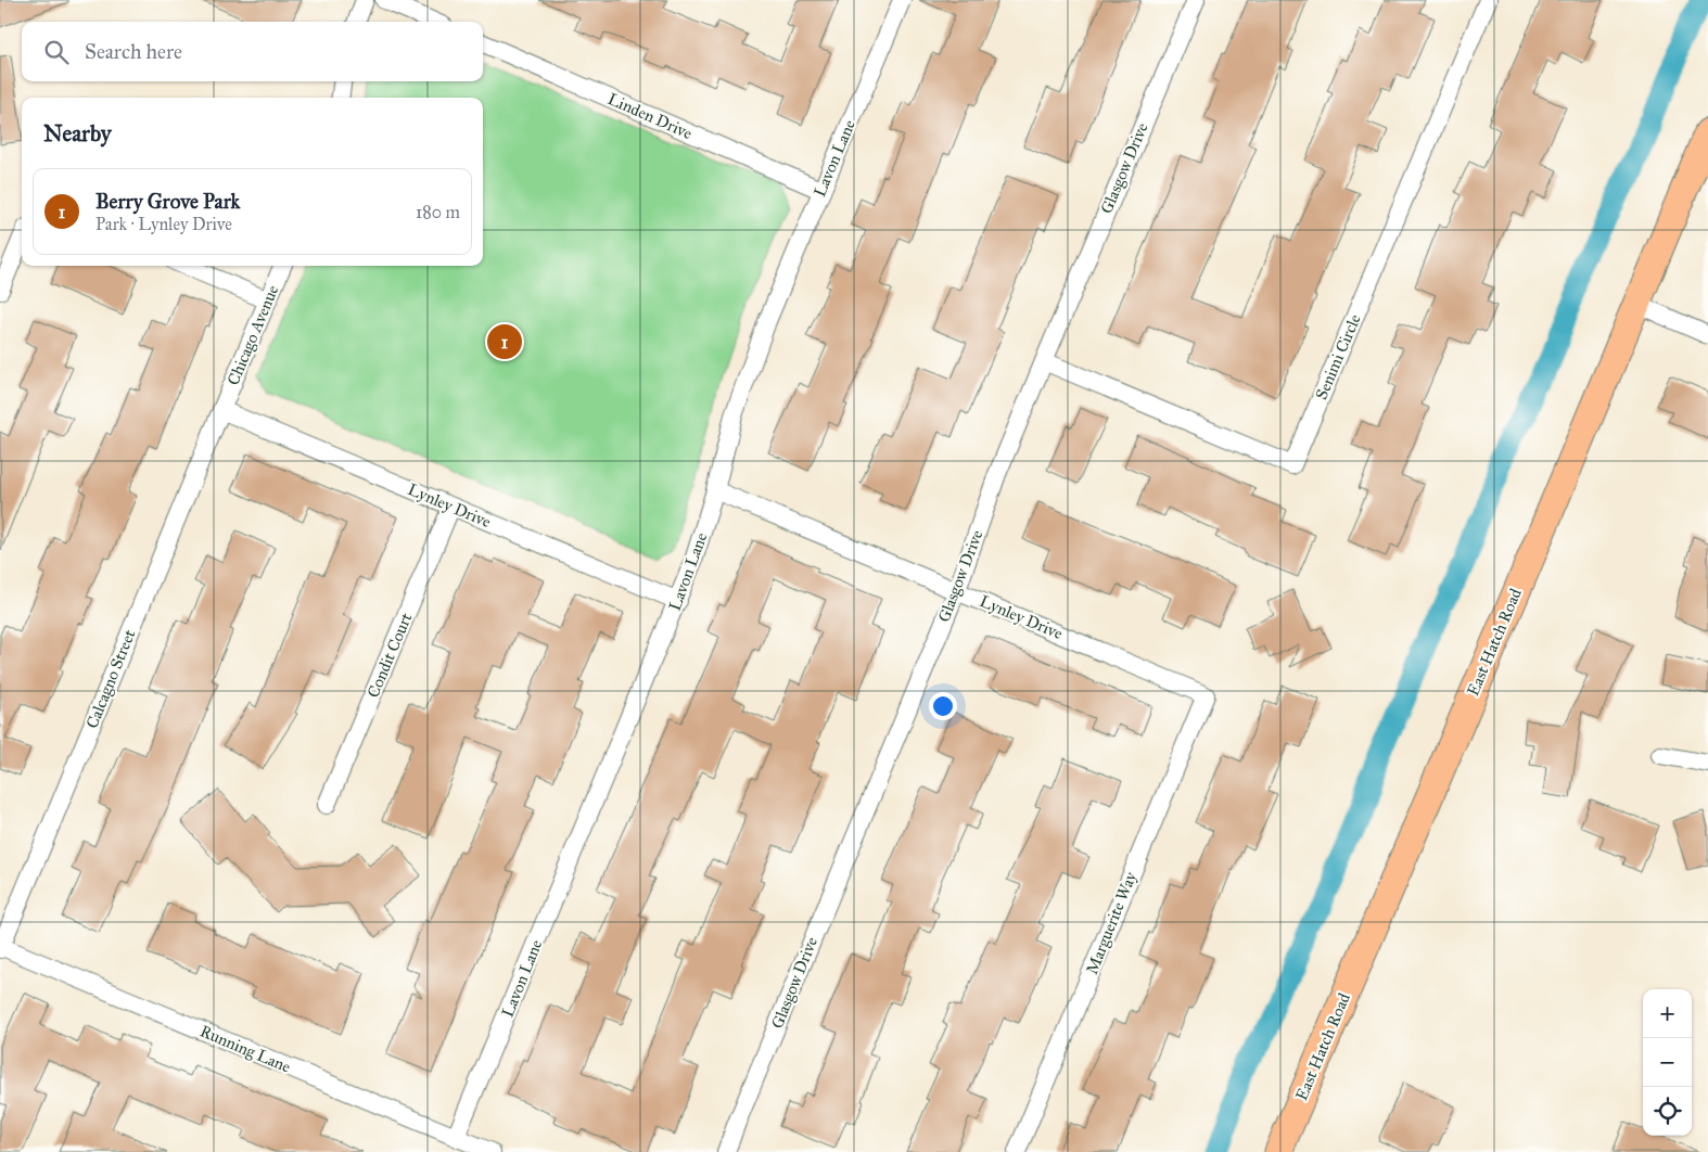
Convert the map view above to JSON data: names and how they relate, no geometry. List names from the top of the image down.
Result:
{
  "streets": {
    "main road": ["East Hatch Road"],
    "street": [
      "Linden Drive",
      "Lavon Lane",
      "Glasgow Drive",
      "Chicago Avenue",
      "Senimi Circle",
      "Lynley Drive",
      "Condit Court",
      "Calcagno Street",
      "Marguerite Way",
      "Running Lane"
    ]
  },
  "crossings": [
    ["Linden Drive", "Lavon Lane"],
    ["Lavon Lane", "Lynley Drive"],
    ["Lavon Lane", "Running Lane"],
    ["Glasgow Drive", "Senimi Circle"],
    ["Glasgow Drive", "Lynley Drive"],
    ["Chicago Avenue", "Lynley Drive"],
    ["Chicago Avenue", "Calcagno Street"],
    ["Lynley Drive", "Condit Court"],
    ["Lynley Drive", "Calcagno Street"],
    ["Lynley Drive", "Marguerite Way"],
    ["Calcagno Street", "Running Lane"]
  ],
  "page": {
    "search": "Search here",
    "heading": "Nearby",
    "list": [
      {
        "mark": "1",
        "name": "Berry Grove Park",
        "note": "Park · Lynley Drive",
        "value": "180 m"
      }
    ],
    "pins": "1",
    "map_buttons": ["+", "−"]
  }
}
